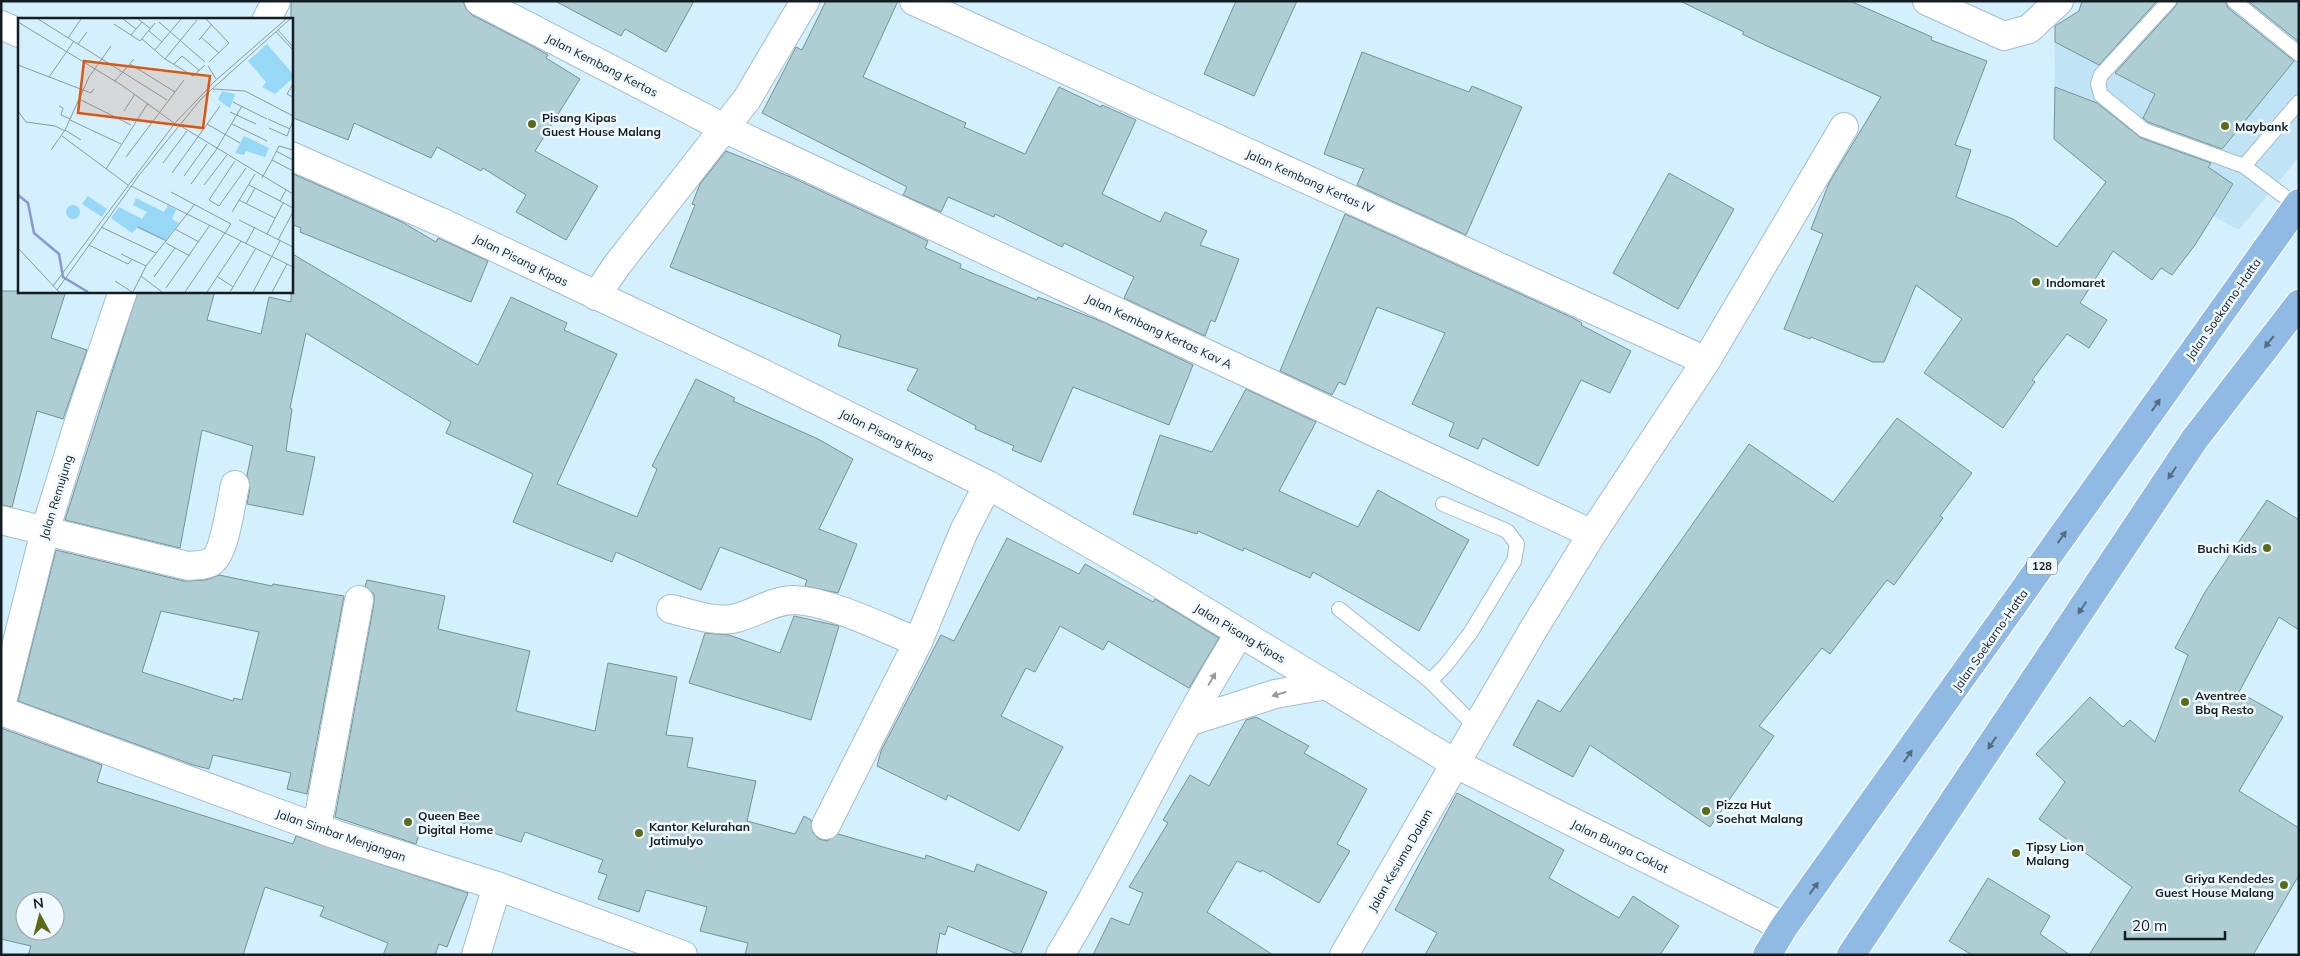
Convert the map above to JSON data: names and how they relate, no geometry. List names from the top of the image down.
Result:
{
  "streets": {
    "main road": ["Jalan Soekarno-Hatta", "128"],
    "street": [
      "Jalan Kembang Kertas",
      "Jalan Kembang Kertas IV",
      "Jalan Pisang Kipas",
      "Jalan Kembang Kertas Kav A",
      "Jalan Remujung",
      "Jalan Simbar Menjangan",
      "Jalan Bunga Coklat",
      "Jalan Kesuma Dalam"
    ]
  },
  "crossings": [
    ["Jalan Kembang Kertas", "Jalan Kembang Kertas Kav A"],
    ["Jalan Kembang Kertas IV", "Jalan Kesuma Dalam"],
    ["Jalan Pisang Kipas", "Jalan Bunga Coklat"],
    ["Jalan Pisang Kipas", "Jalan Kesuma Dalam"],
    ["Jalan Soekarno-Hatta", "Jalan Bunga Coklat"],
    ["Jalan Kembang Kertas Kav A", "Jalan Kesuma Dalam"],
    ["Jalan Bunga Coklat", "Jalan Kesuma Dalam"]
  ],
  "places": [
    "Pisang Kipas Guest House Malang",
    "Maybank",
    "Indomaret",
    "Buchi Kids",
    "Aventree Bbq Resto",
    "Pizza Hut Soehat Malang",
    "Queen Bee Digital Home",
    "Kantor Kelurahan Jatimulyo",
    "Tipsy Lion Malang",
    "Griya Kendedes Guest House Malang"
  ],
  "scale_bar": "20 m",
  "north": "top"
}
